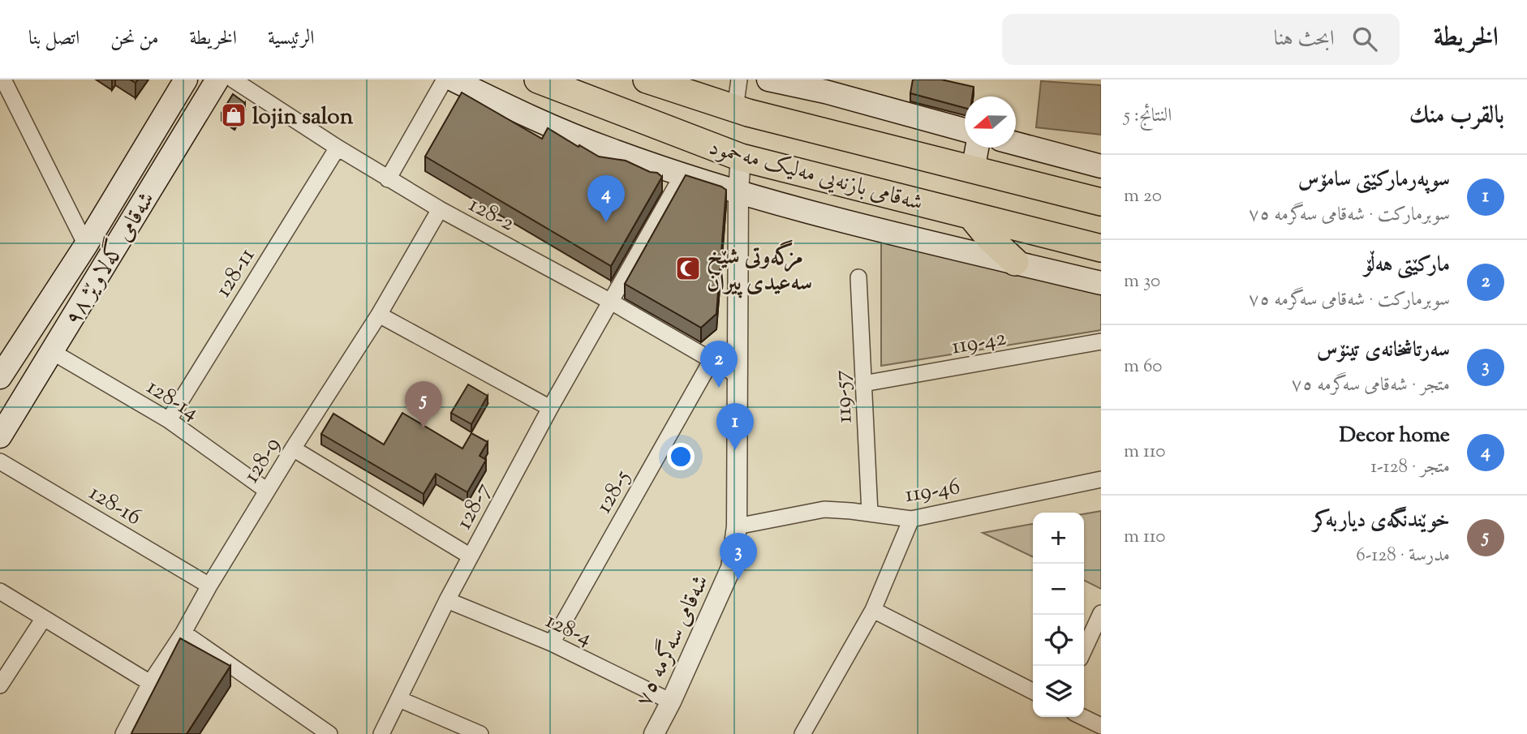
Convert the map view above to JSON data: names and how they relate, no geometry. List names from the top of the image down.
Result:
{
  "streets": {
    "highway": ["شەقامی بازنەیی مەلیک مەحمود"],
    "main road": ["شەقامی گەلاوێژ ٩٨"],
    "street": [
      "128-2",
      "128-11",
      "119-42",
      "119-57",
      "128-14",
      "128-9",
      "119-46",
      "128-5",
      "128-16",
      "128-7",
      "128-4",
      "شەقامی سەگرمە ٧٥"
    ]
  },
  "crossings": [
    ["شەقامی بازنەیی مەلیک مەحمود", "شەقامی سەگرمە ٧٥"],
    ["128-2", "128-11"],
    ["128-2", "128-9"],
    ["128-2", "128-5"],
    ["128-2", "128-7"],
    ["128-2", "شەقامی سەگرمە ٧٥"],
    ["شەقامی گەلاوێژ ٩٨", "128-14"],
    ["128-11", "128-14"],
    ["119-42", "119-57"],
    ["119-57", "119-46"],
    ["128-14", "128-9"],
    ["128-9", "128-16"],
    ["119-46", "شەقامی سەگرمە ٧٥"],
    ["128-5", "128-4"],
    ["128-7", "128-4"],
    ["128-4", "شەقامی سەگرمە ٧٥"]
  ],
  "places": {
    "shop": ["lojin salon"],
    "mosque": ["مزگەوتی شێخ سەعیدی پیران"]
  },
  "north": "left",
  "page": {
    "header": "الخريطة",
    "search": "ابحث هنا",
    "nav": [
      "الرئيسية",
      "الخريطة",
      "من نحن",
      "اتصل بنا"
    ],
    "heading": ["بالقرب منك", "النتائج: 5"],
    "list": [
      {
        "mark": "1",
        "name": "سوپەرمارکێتی سامۆس",
        "note": "سوبرماركت · شەقامی سەگرمە ٧٥",
        "value": "20 m"
      },
      {
        "mark": "2",
        "name": "مارکێتی هەڵۆ",
        "note": "سوبرماركت · شەقامی سەگرمە ٧٥",
        "value": "30 m"
      },
      {
        "mark": "3",
        "name": "سەرتاشخانەی تینۆس",
        "note": "متجر · شەقامی سەگرمە ٧٥",
        "value": "60 m"
      },
      {
        "mark": "4",
        "name": "Decor home",
        "note": "متجر · 128-1",
        "value": "110 m"
      },
      {
        "mark": "5",
        "name": "خوێندنگەی دیاربەکر",
        "note": "مدرسة · 128-6",
        "value": "110 m"
      }
    ],
    "pins": [
      "4",
      "2",
      "5",
      "1",
      "3"
    ],
    "map_buttons": ["+", "−"]
  }
}
